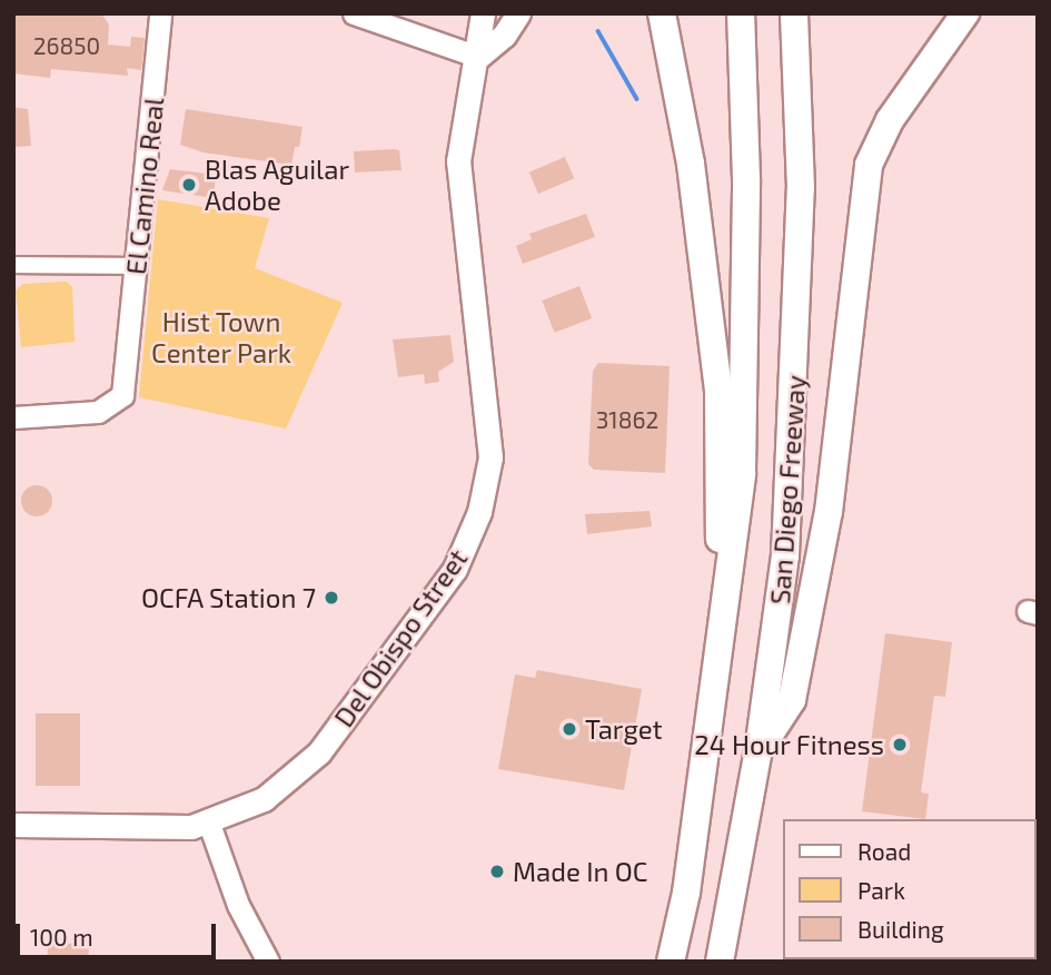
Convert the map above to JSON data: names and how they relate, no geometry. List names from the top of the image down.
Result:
{
  "streets": {
    "highway": ["San Diego Freeway"],
    "main road": ["Del Obispo Street"],
    "street": ["El Camino Real"]
  },
  "parks": ["Hist Town Center Park"],
  "places": [
    "Blas Aguilar Adobe",
    "OCFA Station 7",
    "Target",
    "24 Hour Fitness",
    "Made In OC"
  ],
  "house_numbers": ["26850", "31862"],
  "legend": ["Road", "Park", "Building"],
  "scale_bar": "100 m"
}
